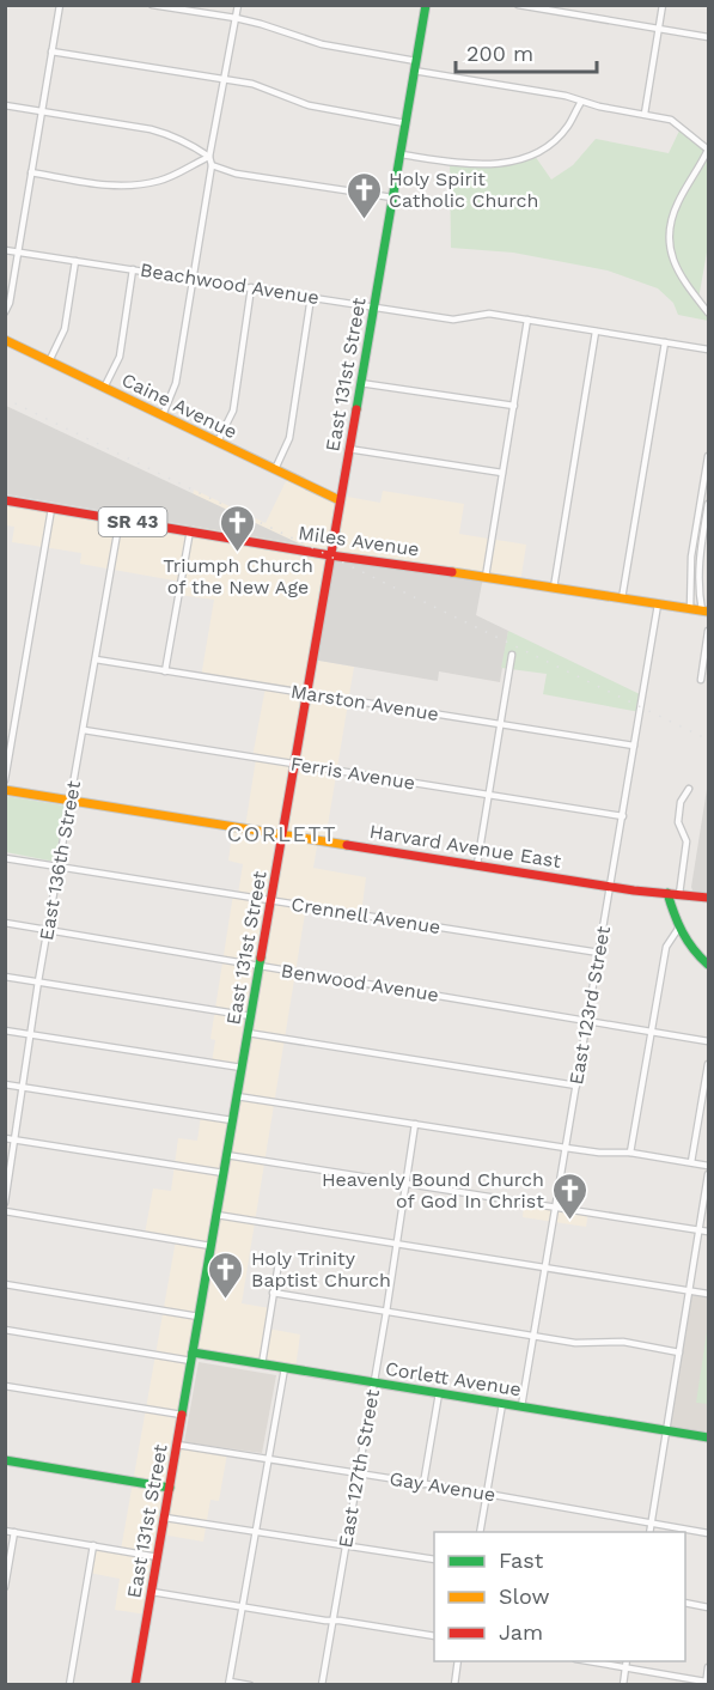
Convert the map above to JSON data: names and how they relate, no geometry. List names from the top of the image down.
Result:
{
  "streets": {
    "street": [
      "Beachwood Avenue",
      "East 131st Street",
      "Caine Avenue",
      "SR 43",
      "Miles Avenue",
      "Marston Avenue",
      "Ferris Avenue",
      "Harvard Avenue East",
      "East 136th Street",
      "Crennell Avenue",
      "Benwood Avenue",
      "East 123rd Street",
      "Corlett Avenue",
      "East 127th Street",
      "Gay Avenue"
    ]
  },
  "crossings": [
    ["Beachwood Avenue", "East 131st Street"],
    ["East 131st Street", "Caine Avenue"],
    ["East 131st Street", "Miles Avenue"],
    ["East 131st Street", "Marston Avenue"],
    ["East 131st Street", "Ferris Avenue"],
    ["East 131st Street", "Harvard Avenue East"],
    ["East 131st Street", "Crennell Avenue"],
    ["East 131st Street", "Benwood Avenue"],
    ["East 131st Street", "Corlett Avenue"],
    ["East 131st Street", "Gay Avenue"],
    ["Miles Avenue", "East 136th Street"],
    ["Miles Avenue", "East 123rd Street"],
    ["Marston Avenue", "East 136th Street"],
    ["Marston Avenue", "East 123rd Street"],
    ["Ferris Avenue", "East 136th Street"],
    ["Ferris Avenue", "East 123rd Street"],
    ["Harvard Avenue East", "East 136th Street"],
    ["Harvard Avenue East", "East 123rd Street"],
    ["East 136th Street", "Crennell Avenue"],
    ["East 136th Street", "Benwood Avenue"],
    ["Crennell Avenue", "East 123rd Street"],
    ["Benwood Avenue", "East 123rd Street"],
    ["East 123rd Street", "Corlett Avenue"],
    ["Corlett Avenue", "East 127th Street"],
    ["East 127th Street", "Gay Avenue"]
  ],
  "districts": ["CORLETT"],
  "places": {
    "church": [
      "Holy Spirit Catholic Church",
      "Triumph Church of the New Age",
      "Heavenly Bound Church of God In Christ",
      "Holy Trinity Baptist Church"
    ]
  },
  "legend": ["Fast", "Slow", "Jam"],
  "scale_bar": "200 m"
}
